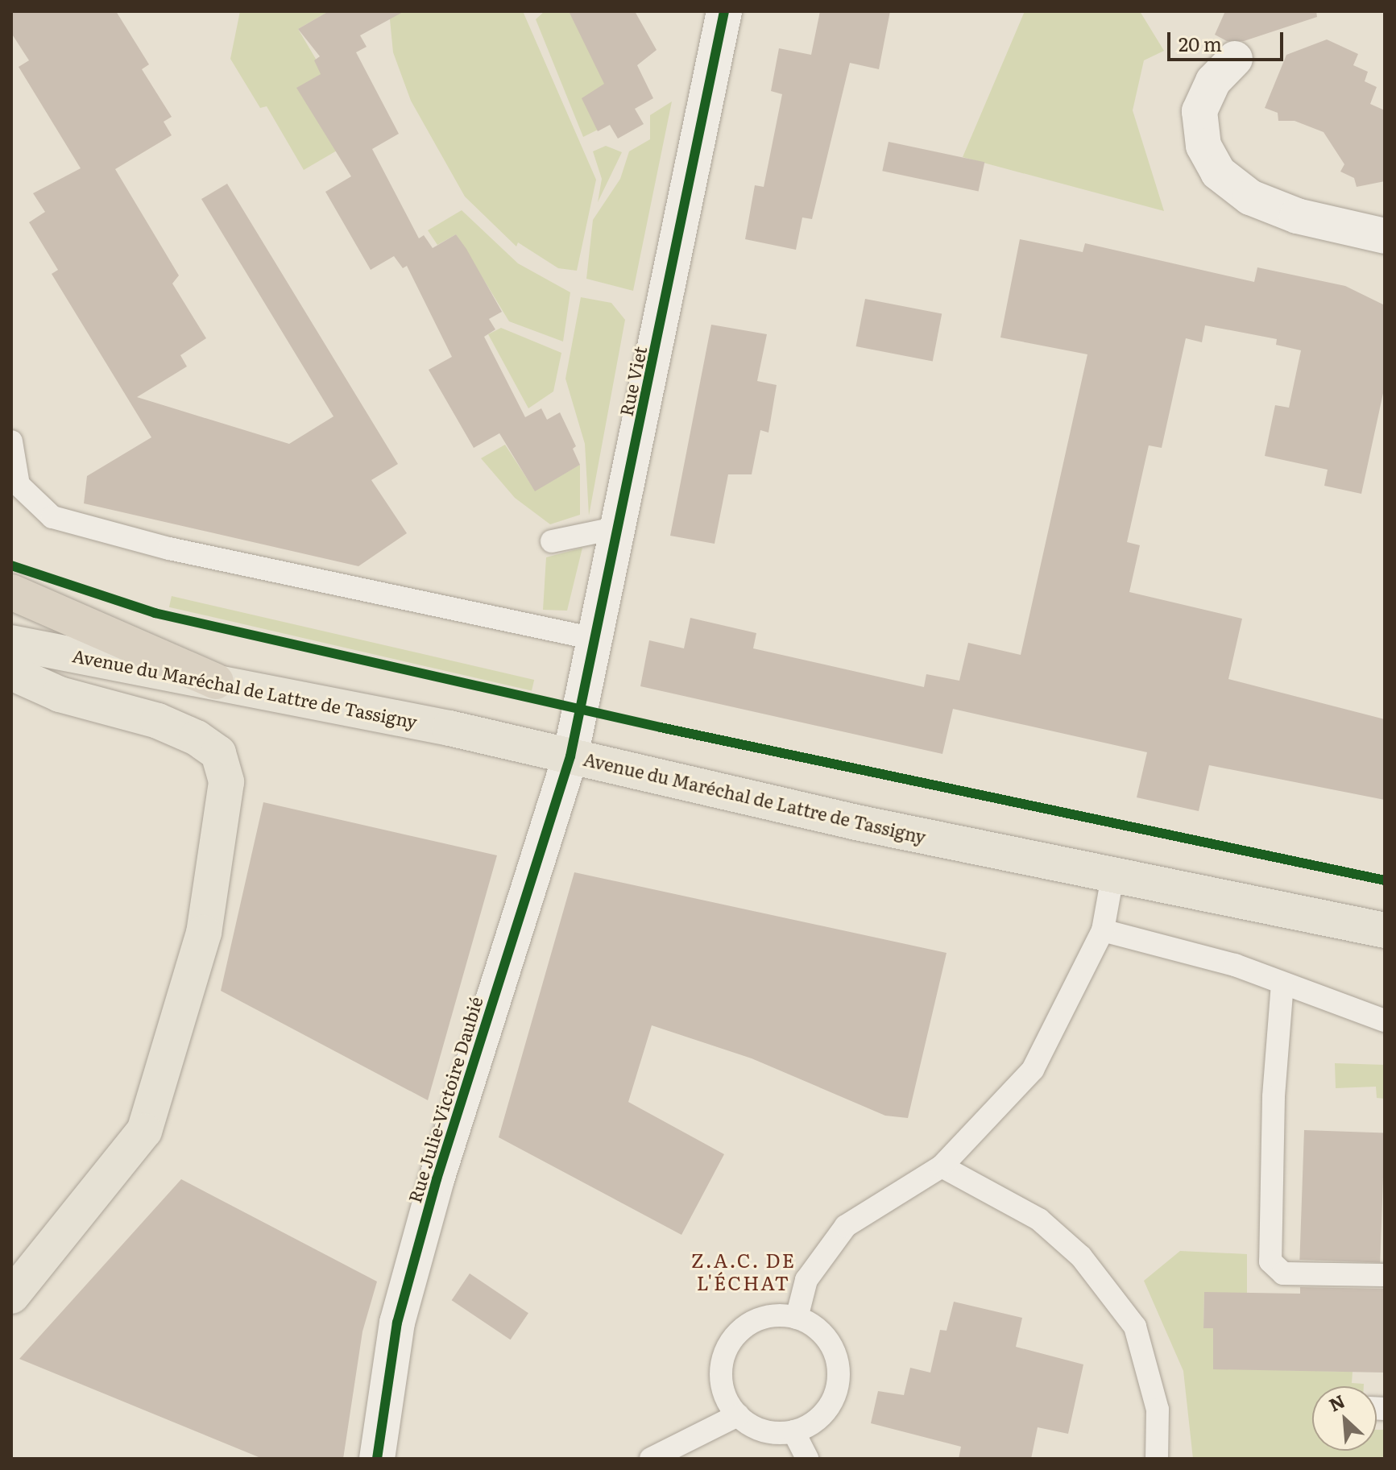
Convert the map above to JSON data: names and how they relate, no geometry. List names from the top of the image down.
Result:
{
  "streets": {
    "main road": ["Avenue du Maréchal de Lattre de Tassigny"],
    "street": ["Rue Viet", "Rue Julie-Victoire Daubié"]
  },
  "crossings": [
    ["Rue Viet", "Avenue du Maréchal de Lattre de Tassigny"],
    ["Rue Viet", "Rue Julie-Victoire Daubié"],
    ["Avenue du Maréchal de Lattre de Tassigny", "Rue Julie-Victoire Daubié"]
  ],
  "districts": ["Z.A.C. DE L'ÉCHAT"],
  "scale_bar": "20 m",
  "north": "top left"
}
